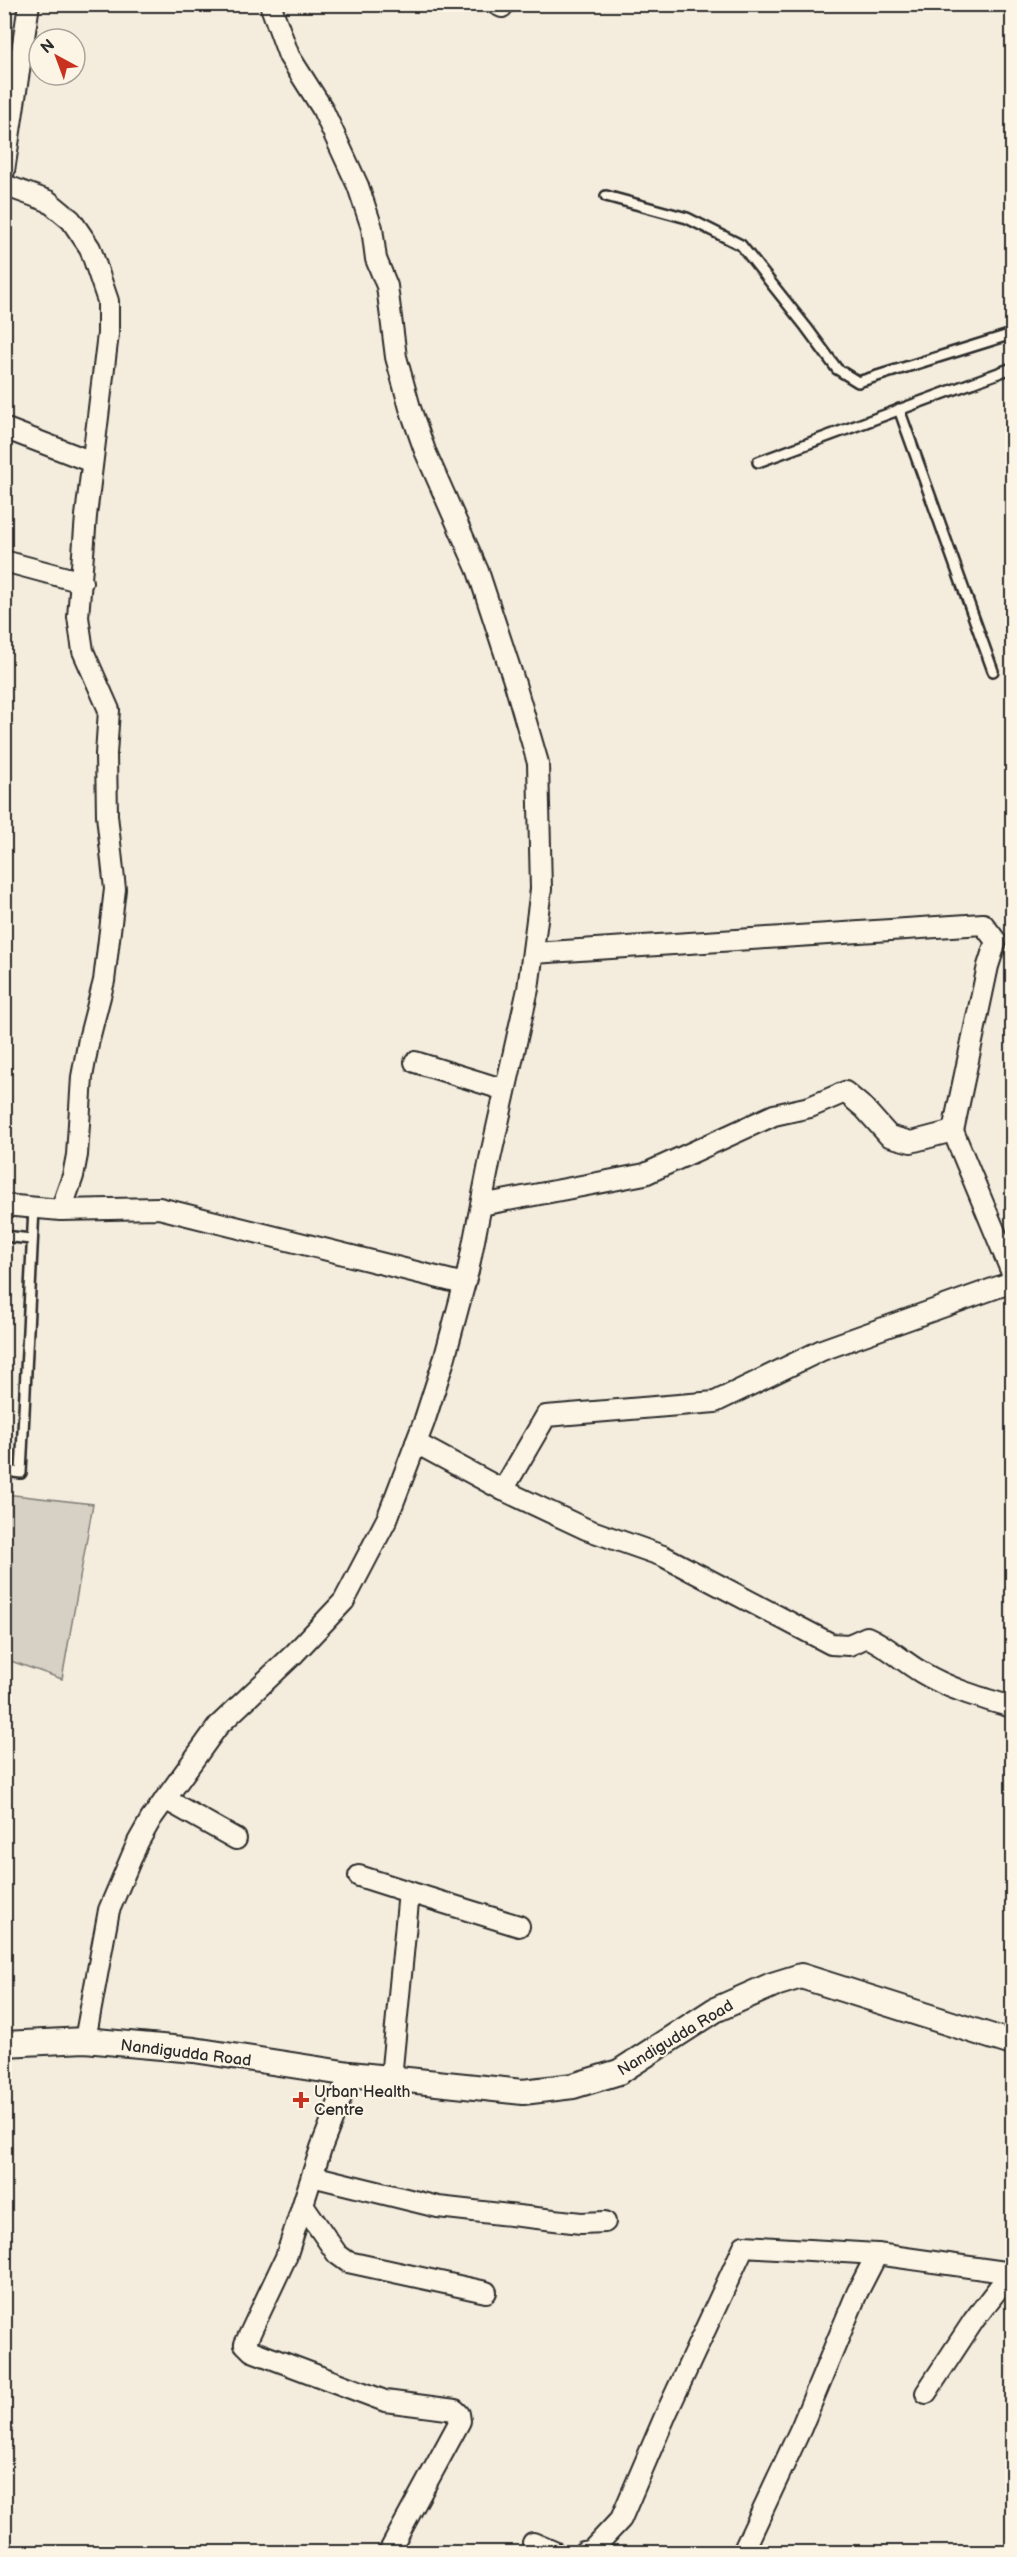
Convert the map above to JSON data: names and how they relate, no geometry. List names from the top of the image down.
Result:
{
  "streets": {
    "street": ["Nandigudda Road"]
  },
  "places": {
    "health": ["Urban Health Centre"]
  },
  "north": "top left"
}
